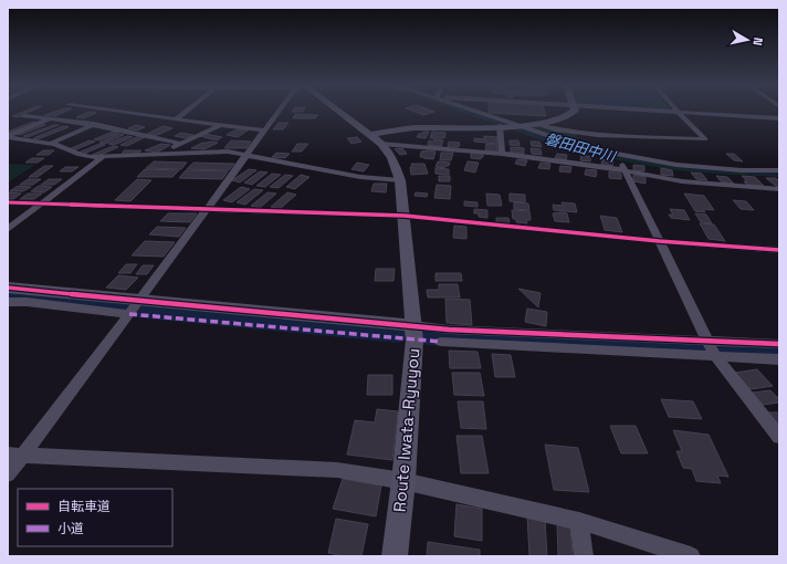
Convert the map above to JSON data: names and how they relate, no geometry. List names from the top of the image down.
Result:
{
  "streets": {
    "street": ["Route Iwata-Ryuyou"]
  },
  "water": ["磐田田中川"],
  "legend": ["自転車道", "小道"],
  "north": "right"
}
